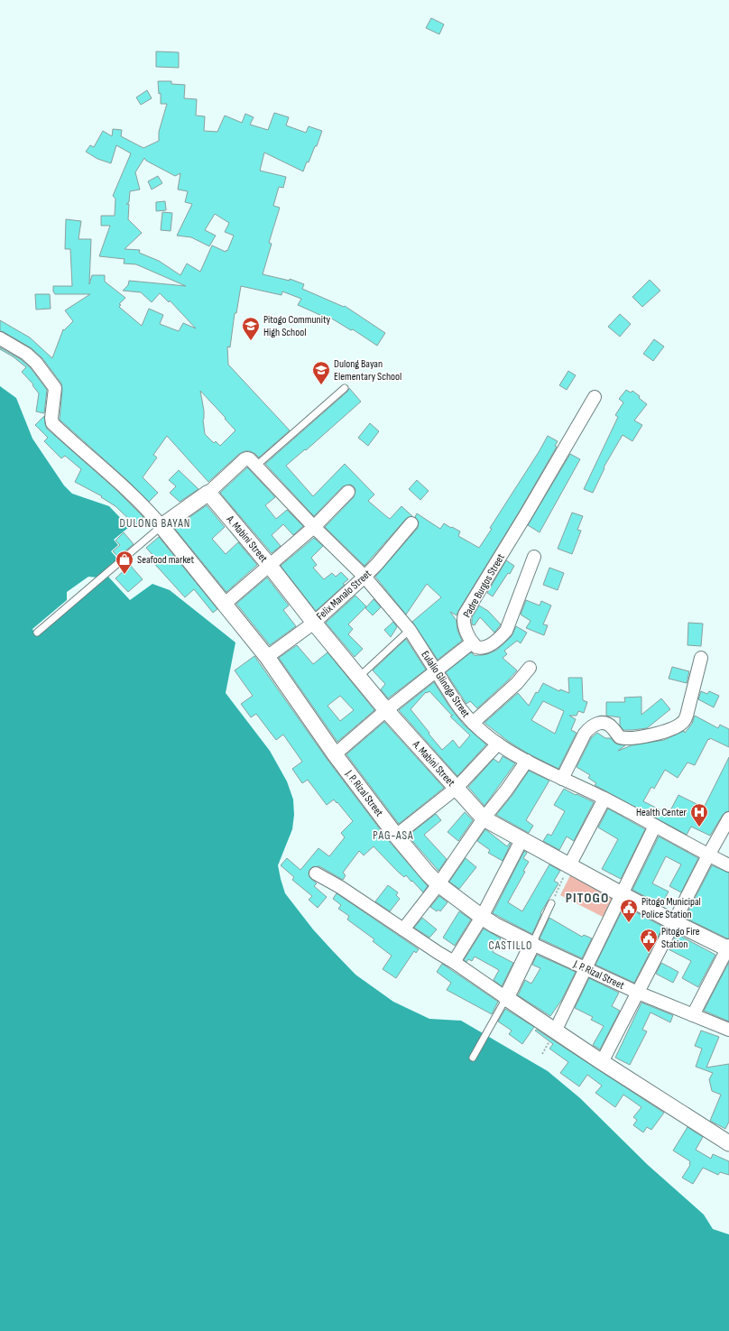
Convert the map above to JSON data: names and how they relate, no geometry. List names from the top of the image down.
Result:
{
  "streets": {
    "street": [
      "A. Mabini Street",
      "Padre Burgos Street",
      "Felix Manalo Street",
      "Eulalio Glinoga Street",
      "J. P. Rizal Street"
    ]
  },
  "crossings": [
    ["A. Mabini Street", "Felix Manalo Street"],
    ["Felix Manalo Street", "Eulalio Glinoga Street"],
    ["Felix Manalo Street", "J. P. Rizal Street"]
  ],
  "districts": [
    "DULONG BAYAN",
    "PAG-ASA",
    "PITOGO",
    "CASTILLO"
  ],
  "places": {
    "school or university": ["Pitogo Community High School", "Dulong Bayan Elementary School"],
    "shop": ["Seafood market"],
    "hospital": ["Health Center"],
    "public building": ["Pitogo Municipal Police Station", "Pitogo Fire Station"]
  }
}
